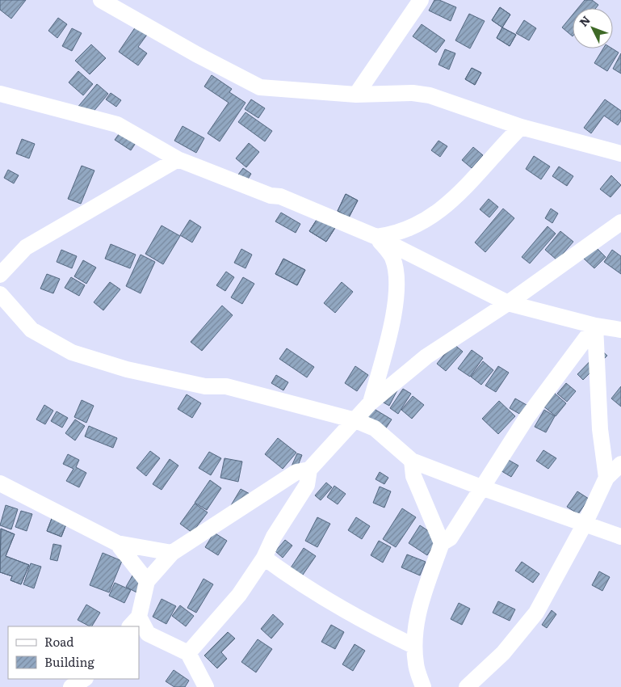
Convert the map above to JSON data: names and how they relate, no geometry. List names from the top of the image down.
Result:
{
  "legend": ["Road", "Building"],
  "north": "top left"
}
